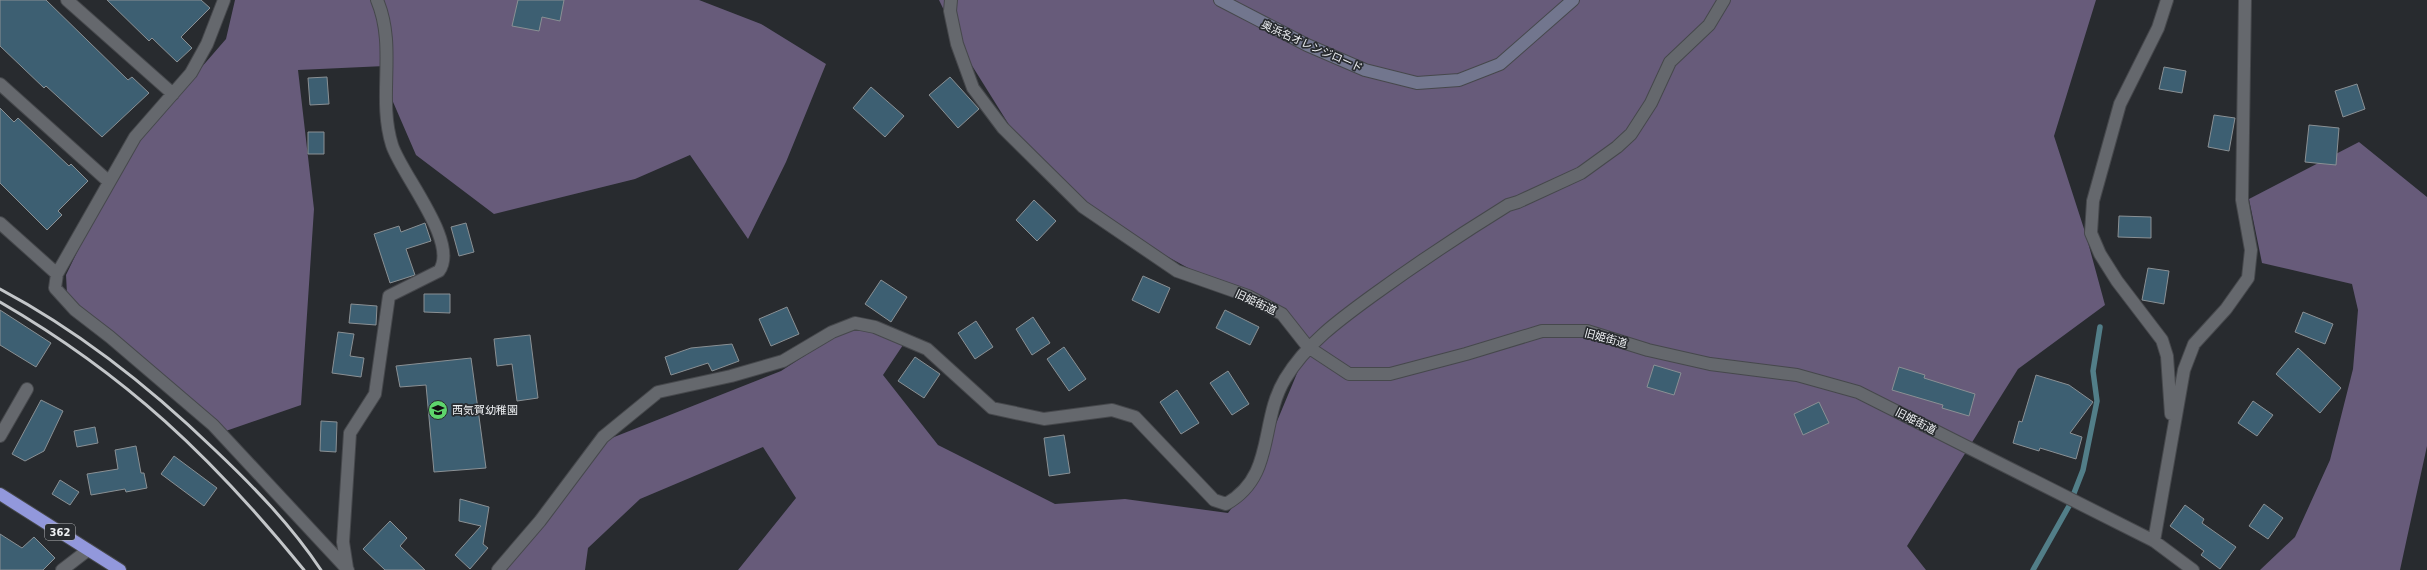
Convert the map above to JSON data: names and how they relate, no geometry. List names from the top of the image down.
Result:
{
  "streets": {
    "highway": ["362"],
    "street": ["奥浜名オレンジロード", "旧姫街道"]
  },
  "places": {
    "school or university": ["西気賀幼稚園"]
  }
}
